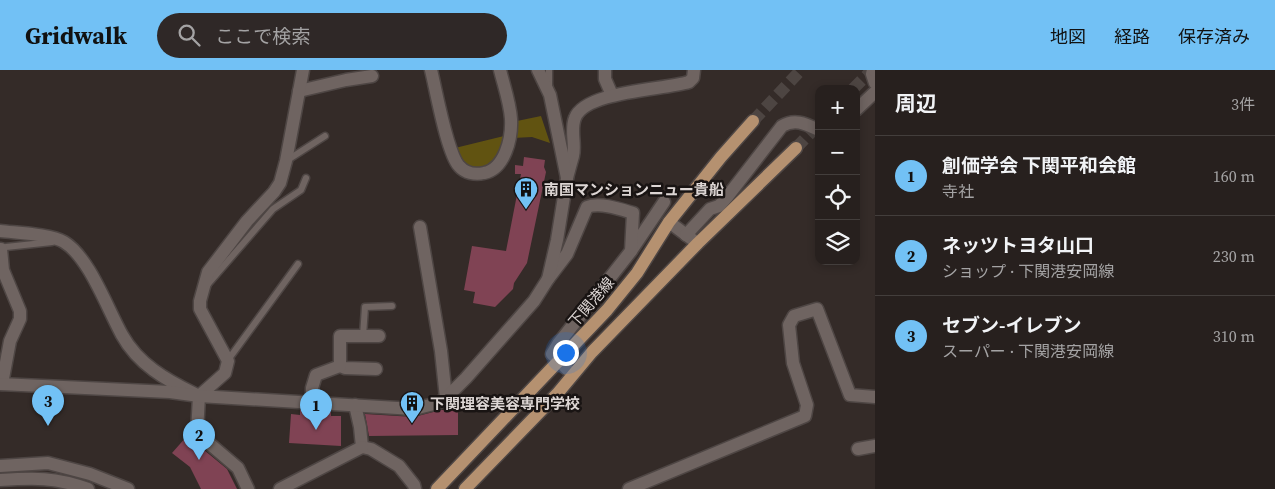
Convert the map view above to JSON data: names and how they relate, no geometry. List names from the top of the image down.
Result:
{
  "streets": {
    "main road": ["下関港線"]
  },
  "places": {
    "building": ["南国マンションニュー貴船", "下関理容美容専門学校"]
  },
  "page": {
    "header": "Gridwalk",
    "search": "ここで検索",
    "nav": ["地図", "経路", "保存済み"],
    "heading": ["周辺", "3件"],
    "map_buttons": ["+", "−"],
    "list": [
      {
        "mark": "1",
        "name": "創価学会 下関平和会館",
        "note": "寺社",
        "value": "160 m"
      },
      {
        "mark": "2",
        "name": "ネッツトヨタ山口",
        "note": "ショップ · 下関港安岡線",
        "value": "230 m"
      },
      {
        "mark": "3",
        "name": "セブン-イレブン",
        "note": "スーパー · 下関港安岡線",
        "value": "310 m"
      }
    ],
    "pins": ["3", "1", "2"]
  }
}
